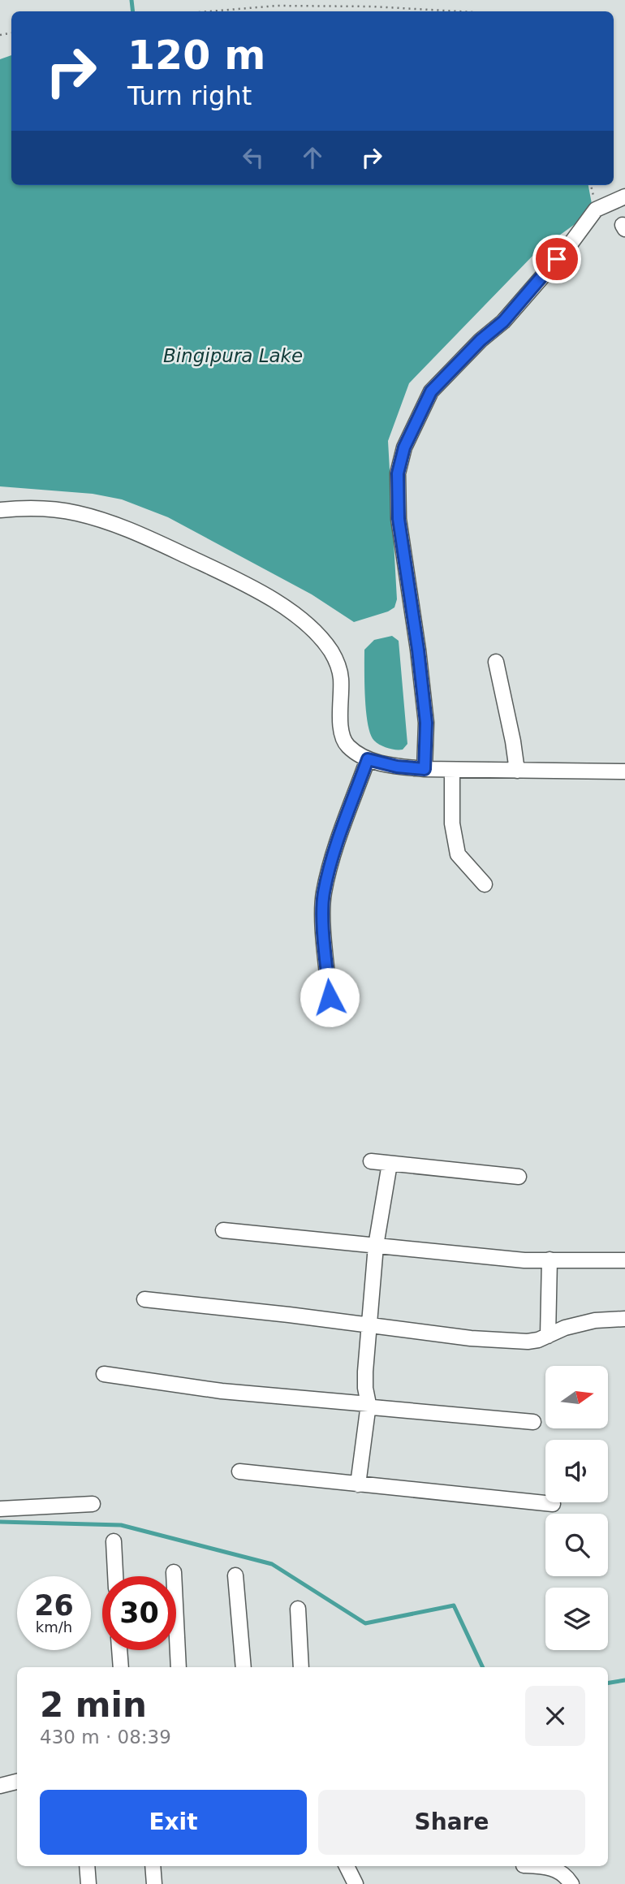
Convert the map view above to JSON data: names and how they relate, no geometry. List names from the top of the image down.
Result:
{
  "water": ["Bingipura Lake"],
  "north": "right",
  "page": {
    "turn": ["120 m", "Turn right"],
    "speed": "26 km/h",
    "limit": "30",
    "heading": ["2 min", "430 m · 08:39"],
    "buttons": ["Exit", "Share"]
  }
}
